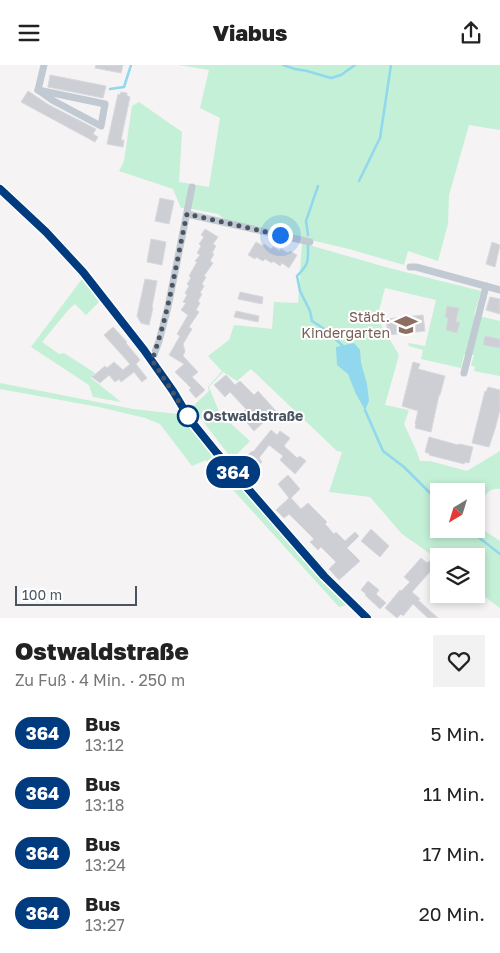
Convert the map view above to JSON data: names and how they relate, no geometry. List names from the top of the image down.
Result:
{
  "places": {
    "school or university": ["Städt. Kindergarten"],
    "other": ["Ostwaldstraße"]
  },
  "lines": ["bus line 364"],
  "scale_bar": "100 m",
  "north": "bottom left",
  "page": {
    "header": "Viabus",
    "on_map": "364",
    "scale": "100 m",
    "heading": ["Ostwaldstraße", "Zu Fuß · 4 Min. · 250 m"],
    "list": [
      {
        "mark": "364",
        "name": "Bus",
        "note": "13:12",
        "value": "5 Min."
      },
      {
        "mark": "364",
        "name": "Bus",
        "note": "13:18",
        "value": "11 Min."
      },
      {
        "mark": "364",
        "name": "Bus",
        "note": "13:24",
        "value": "17 Min."
      },
      {
        "mark": "364",
        "name": "Bus",
        "note": "13:27",
        "value": "20 Min."
      }
    ]
  }
}
